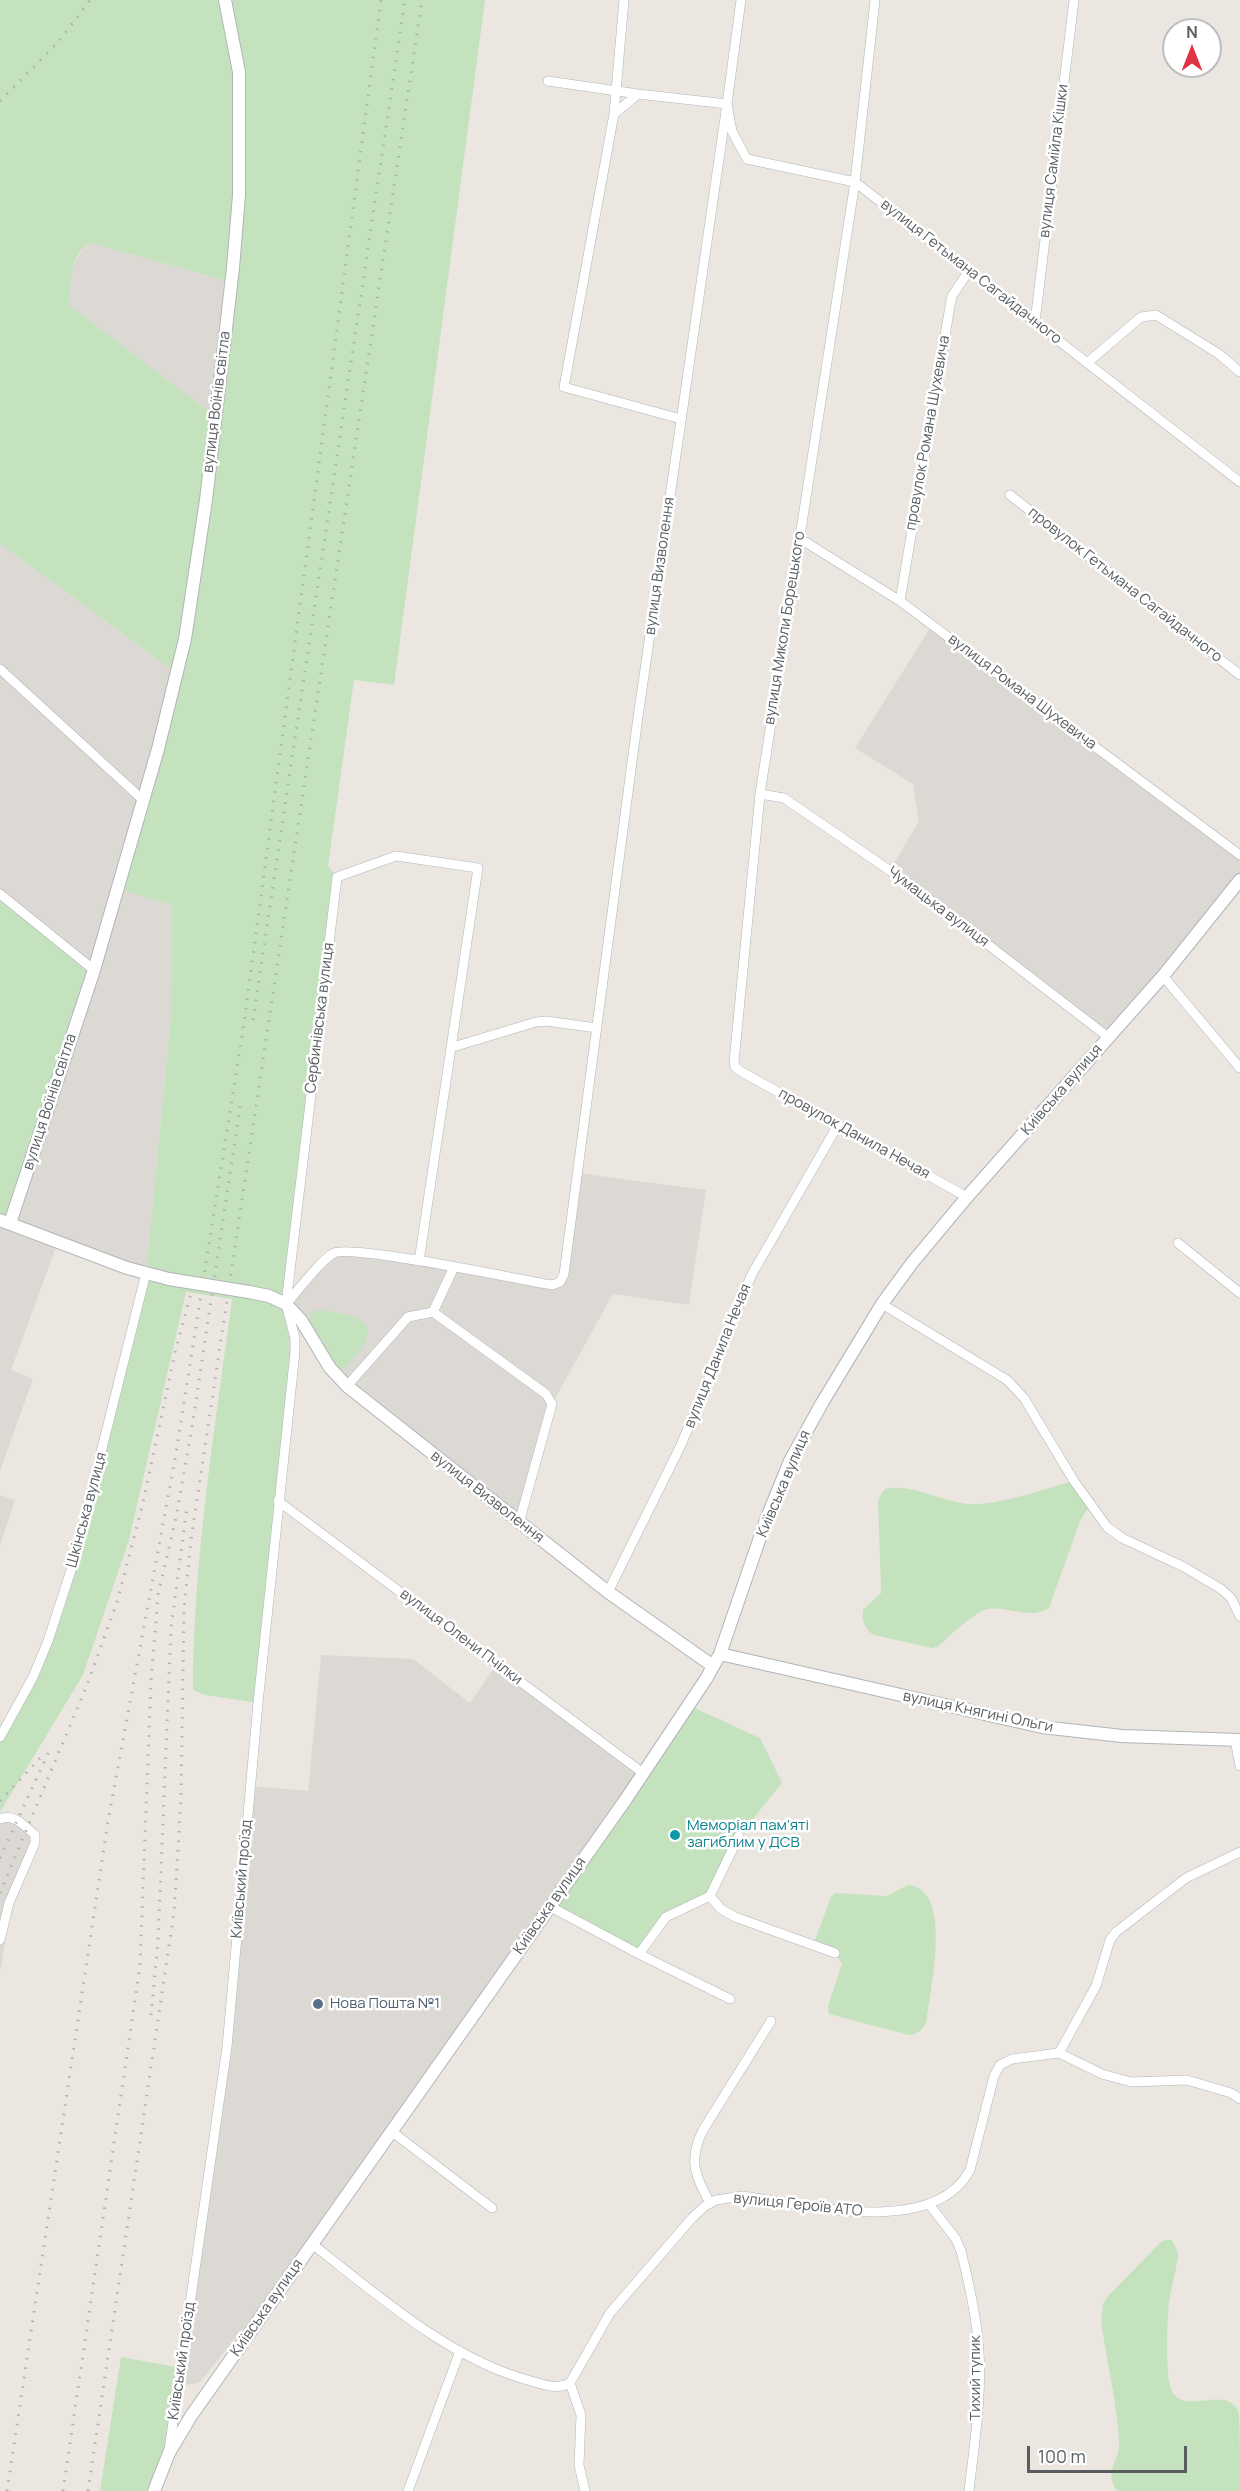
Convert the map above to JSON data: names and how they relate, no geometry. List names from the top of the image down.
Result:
{
  "streets": {
    "street": [
      "вулиця Самійла Кішки",
      "вулиця Гетьмана Сагайдачного",
      "вулиця Воїнів світла",
      "провулок Романа Шухевича",
      "вулиця Визволення",
      "провулок Гетьмана Сагайдачного",
      "вулиця Миколи Борецького",
      "вулиця Романа Шухевича",
      "Чумацька вулиця",
      "Сербинівська вулиця",
      "Київська вулиця",
      "провулок Данила Нечая",
      "вулиця Данила Нечая",
      "Шкінська вулиця",
      "вулиця Олени Пчілки",
      "вулиця Княгині Ольги",
      "Київський проїзд",
      "вулиця Героїв АТО",
      "Тихий тупик"
    ]
  },
  "crossings": [
    ["вулиця Самійла Кішки", "вулиця Гетьмана Сагайдачного"],
    ["вулиця Гетьмана Сагайдачного", "провулок Романа Шухевича"],
    ["вулиця Гетьмана Сагайдачного", "вулиця Миколи Борецького"],
    ["провулок Романа Шухевича", "вулиця Романа Шухевича"],
    ["вулиця Визволення", "Сербинівська вулиця"],
    ["вулиця Визволення", "Київська вулиця"],
    ["вулиця Визволення", "вулиця Данила Нечая"],
    ["вулиця Визволення", "Київський проїзд"],
    ["вулиця Миколи Борецького", "вулиця Романа Шухевича"],
    ["вулиця Миколи Борецького", "Чумацька вулиця"],
    ["вулиця Миколи Борецького", "провулок Данила Нечая"],
    ["Чумацька вулиця", "Київська вулиця"],
    ["Сербинівська вулиця", "Київський проїзд"],
    ["Київська вулиця", "провулок Данила Нечая"],
    ["Київська вулиця", "вулиця Олени Пчілки"],
    ["Київська вулиця", "вулиця Княгині Ольги"],
    ["Київська вулиця", "Київський проїзд"],
    ["провулок Данила Нечая", "вулиця Данила Нечая"],
    ["вулиця Олени Пчілки", "Київський проїзд"],
    ["вулиця Героїв АТО", "Тихий тупик"]
  ],
  "places": ["Меморіал пам'яті загиблим у ДСВ", "Нова Пошта №1"],
  "scale_bar": "100 m",
  "north": "top"
}
